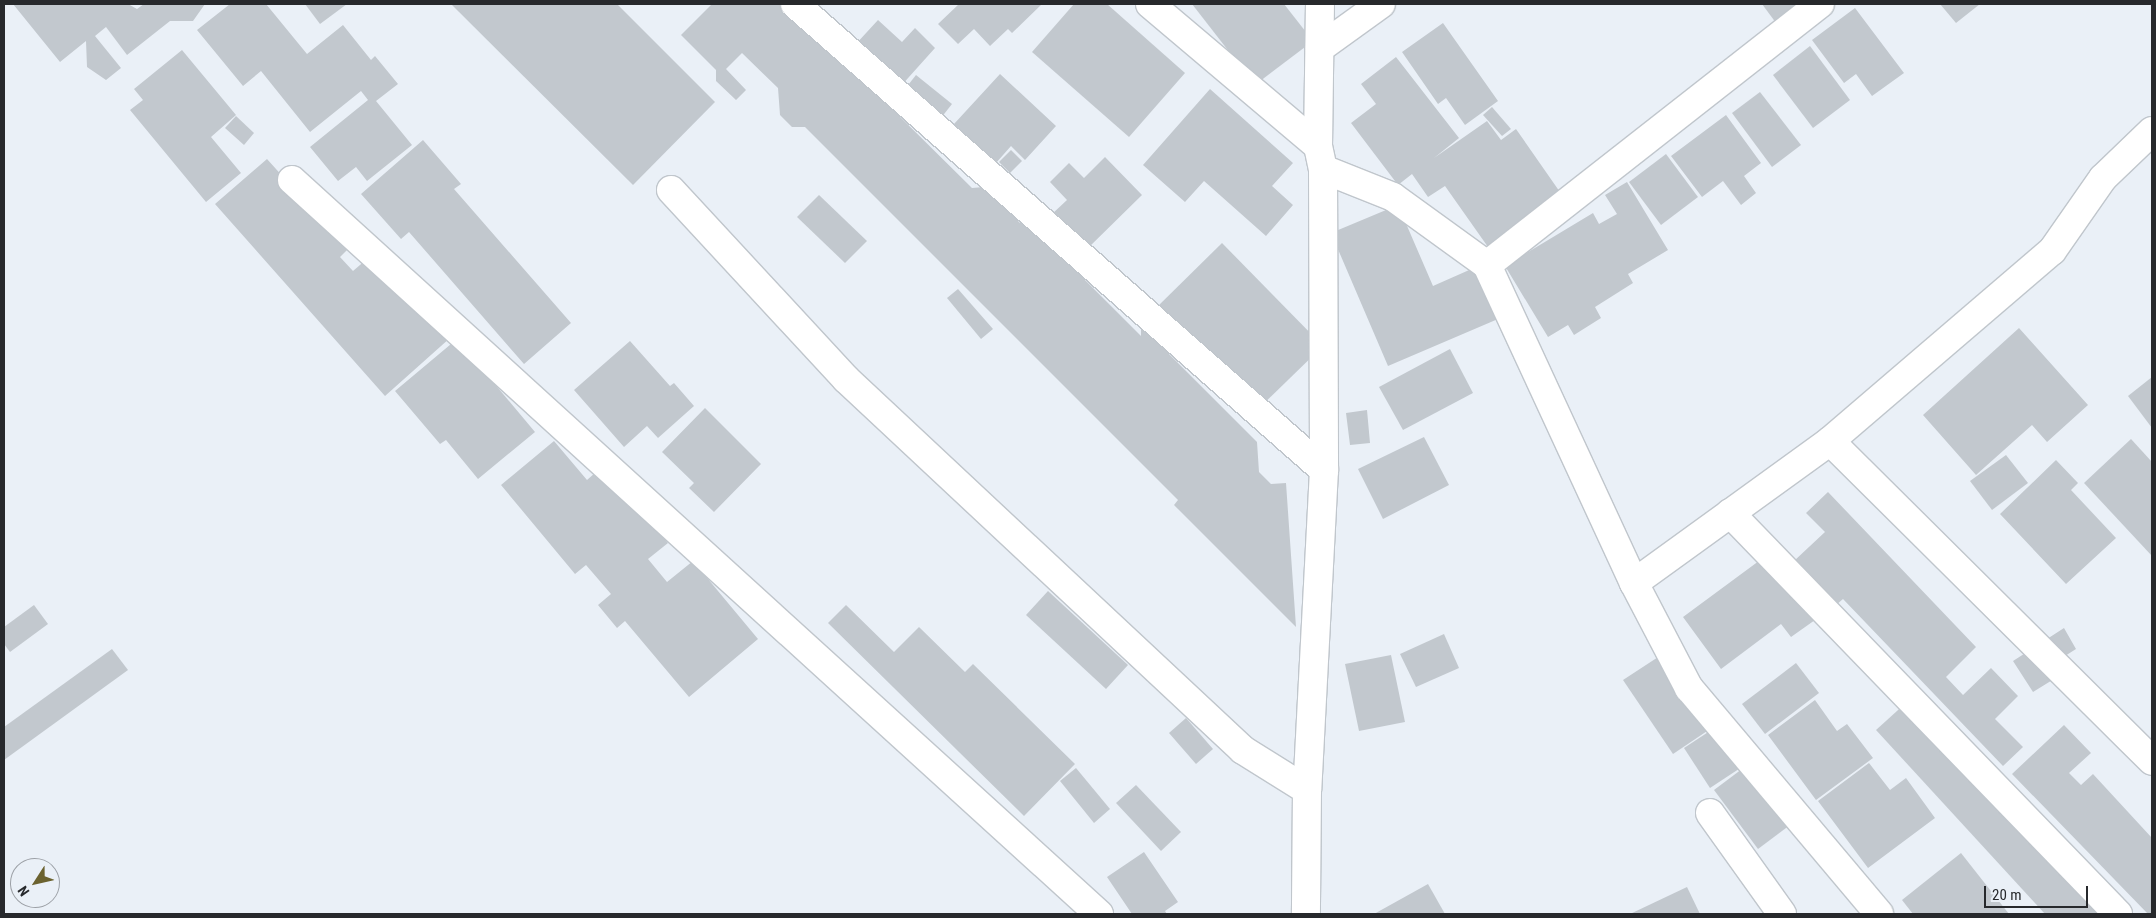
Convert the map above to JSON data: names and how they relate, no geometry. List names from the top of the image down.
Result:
{
  "scale_bar": "20 m",
  "north": "bottom left"
}
